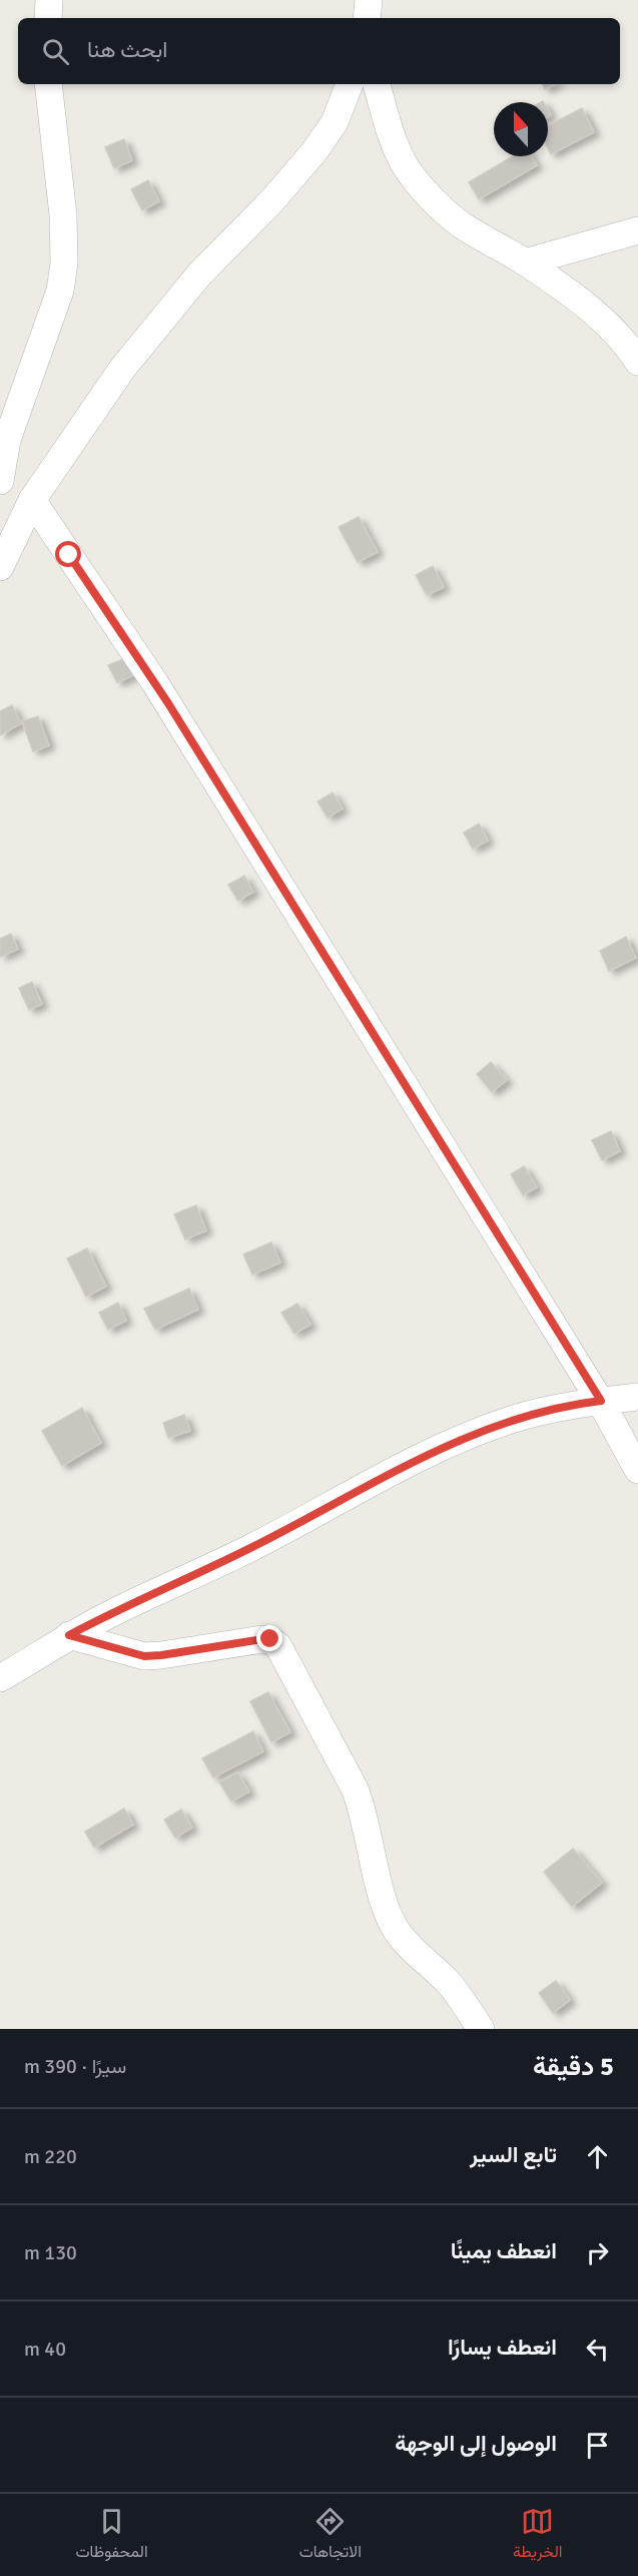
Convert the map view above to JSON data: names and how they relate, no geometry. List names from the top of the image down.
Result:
{
  "north": "top",
  "page": {
    "search": "ابحث هنا",
    "heading": ["5 دقيقة", "سيرًا · 390 m"],
    "list": [
      ["تابع السير", "220 m"],
      ["انعطف يمينًا", "130 m"],
      ["انعطف يسارًا", "40 m"],
      "الوصول إلى الوجهة"
    ],
    "nav": ["الخريطة", "الاتجاهات", "المحفوظات"]
  }
}
